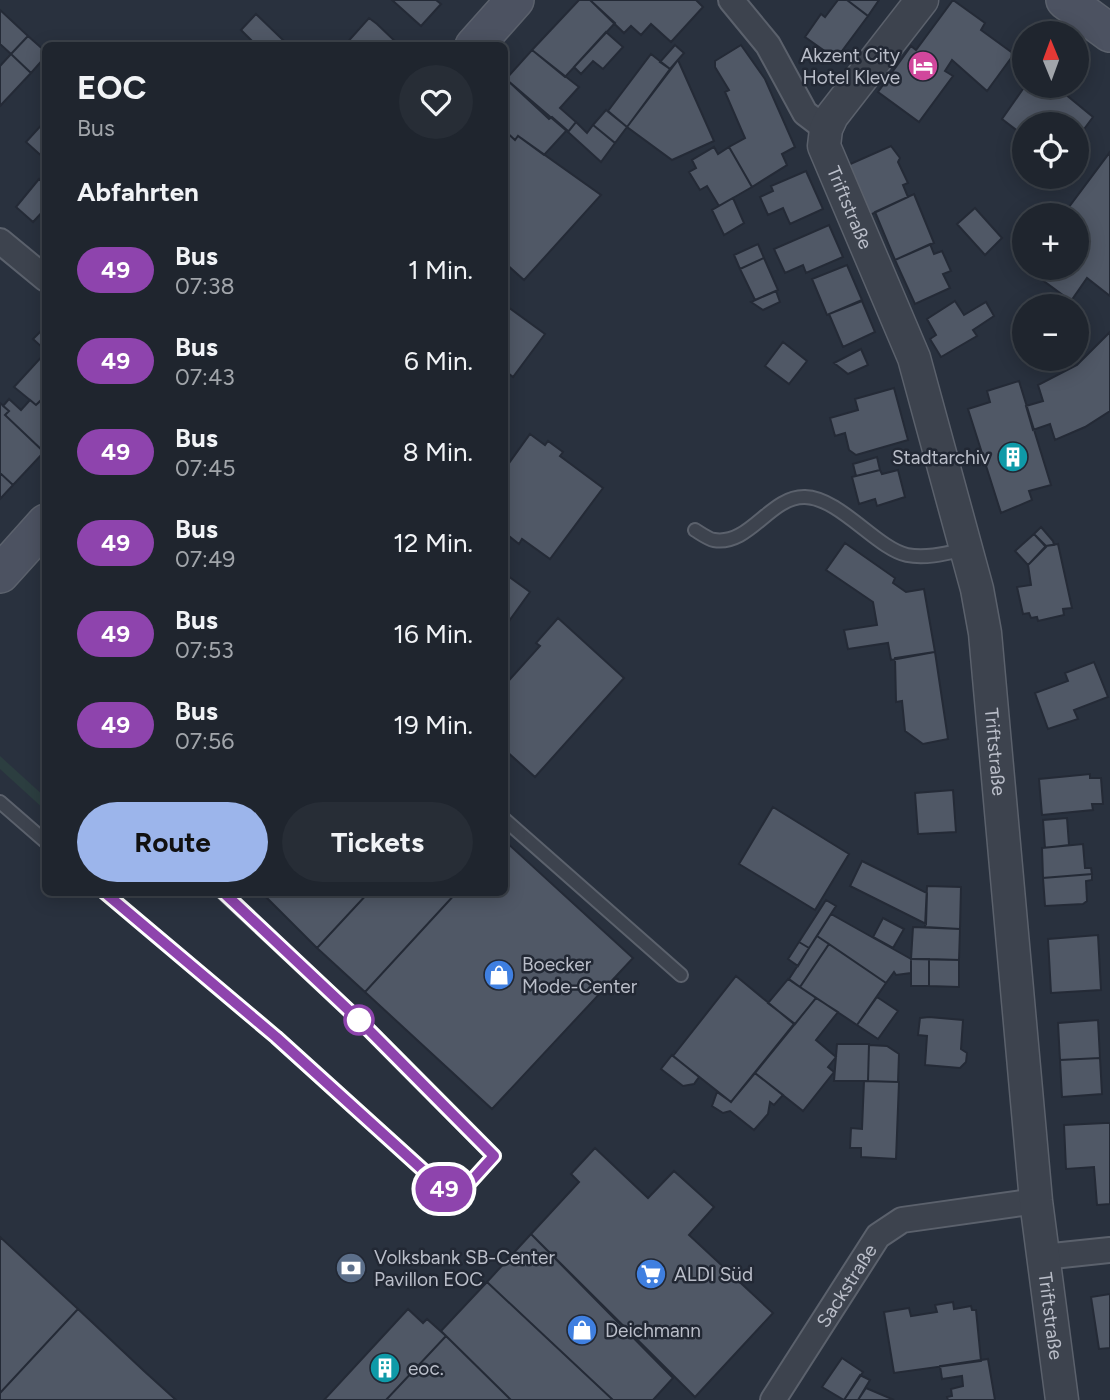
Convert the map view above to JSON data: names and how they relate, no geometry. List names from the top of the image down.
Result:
{
  "streets": {
    "street": ["Triftstraße", "Sackstraße"]
  },
  "crossings": [
    ["Triftstraße", "Sackstraße"]
  ],
  "places": {
    "hotel": ["Akzent City Hotel Kleve"],
    "building": ["Stadtarchiv", "eoc."],
    "shop": ["Boecker Mode-Center", "Deichmann"],
    "bank": ["Volksbank SB-Center Pavillon EOC"],
    "supermarket": ["ALDI Süd"]
  },
  "lines": ["bus line 49"],
  "north": "top",
  "page": {
    "on_map": "49",
    "map_buttons": ["+", "−"],
    "heading": [
      ["EOC", "Bus"],
      "Abfahrten"
    ],
    "list": [
      {
        "mark": "49",
        "name": "Bus",
        "note": "07:38",
        "value": "1 Min."
      },
      {
        "mark": "49",
        "name": "Bus",
        "note": "07:43",
        "value": "6 Min."
      },
      {
        "mark": "49",
        "name": "Bus",
        "note": "07:45",
        "value": "8 Min."
      },
      {
        "mark": "49",
        "name": "Bus",
        "note": "07:49",
        "value": "12 Min."
      },
      {
        "mark": "49",
        "name": "Bus",
        "note": "07:53",
        "value": "16 Min."
      },
      {
        "mark": "49",
        "name": "Bus",
        "note": "07:56",
        "value": "19 Min."
      }
    ],
    "buttons": ["Route", "Tickets"]
  }
}
